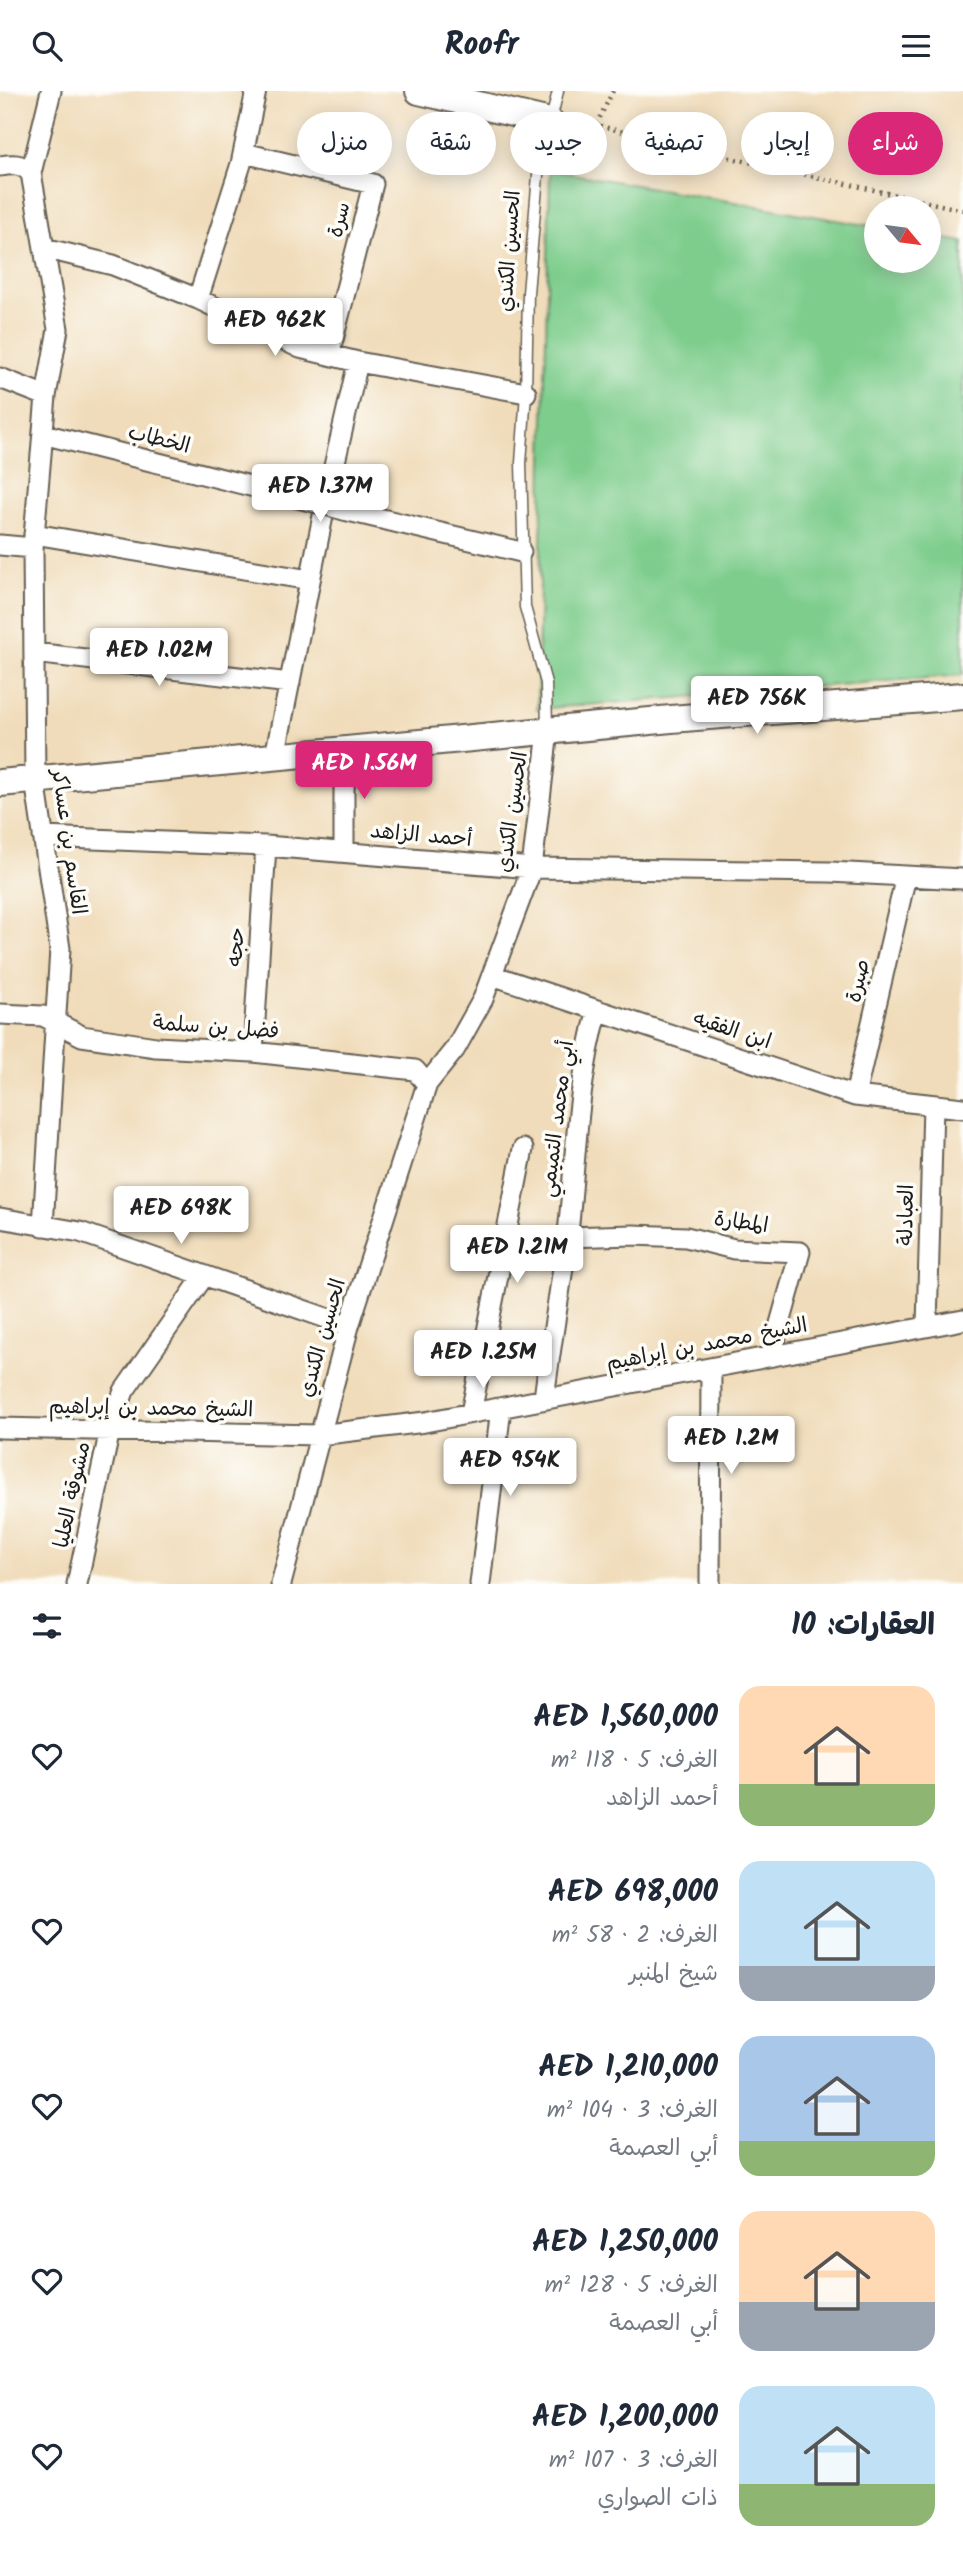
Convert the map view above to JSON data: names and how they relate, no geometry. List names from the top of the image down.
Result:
{
  "streets": {
    "street": [
      "سرة",
      "الحسين الكندي",
      "الخطاب",
      "أحمد الزاهد",
      "القاسم بن عساكر",
      "حجه",
      "صبرة",
      "فضل بن سلمة",
      "ابن الفقيه",
      "أبي محمد التميمي",
      "العبادلة",
      "المطارة",
      "الشيخ محمد بن إبراهيم",
      "مشوقة العليا"
    ]
  },
  "crossings": [
    ["الحسين الكندي", "الخطاب"],
    ["الحسين الكندي", "أحمد الزاهد"],
    ["الحسين الكندي", "فضل بن سلمة"],
    ["الحسين الكندي", "ابن الفقيه"],
    ["الحسين الكندي", "الشيخ محمد بن إبراهيم"],
    ["الخطاب", "القاسم بن عساكر"],
    ["أحمد الزاهد", "القاسم بن عساكر"],
    ["أحمد الزاهد", "حجه"],
    ["أحمد الزاهد", "صبرة"],
    ["القاسم بن عساكر", "فضل بن سلمة"],
    ["حجه", "فضل بن سلمة"],
    ["صبرة", "ابن الفقيه"],
    ["ابن الفقيه", "أبي محمد التميمي"],
    ["ابن الفقيه", "العبادلة"],
    ["أبي محمد التميمي", "المطارة"],
    ["أبي محمد التميمي", "الشيخ محمد بن إبراهيم"],
    ["العبادلة", "الشيخ محمد بن إبراهيم"],
    ["المطارة", "الشيخ محمد بن إبراهيم"],
    ["الشيخ محمد بن إبراهيم", "مشوقة العليا"]
  ],
  "north": "bottom right",
  "page": {
    "header": "Roofr",
    "chip": [
      "شراء",
      "إيجار",
      "تصفية",
      "جديد",
      "شقة",
      "منزل"
    ],
    "price": [
      "AED 962K",
      "AED 1.37M",
      "AED 1.02M",
      "AED 756K",
      "AED 1.56M",
      "AED 698K",
      "AED 1.21M",
      "AED 1.25M",
      "AED 1.2M",
      "AED 954K"
    ],
    "heading": "العقارات: 10",
    "list": [
      {
        "name": "AED 1,560,000",
        "note": "الغرف: 5 · 118 m² · أحمد الزاهد"
      },
      {
        "name": "AED 698,000",
        "note": "الغرف: 2 · 58 m² · شيخ المنبر"
      },
      {
        "name": "AED 1,210,000",
        "note": "الغرف: 3 · 104 m² · أبي العصمة"
      },
      {
        "name": "AED 1,250,000",
        "note": "الغرف: 5 · 128 m² · أبي العصمة"
      },
      {
        "name": "AED 1,200,000",
        "note": "الغرف: 3 · 107 m² · ذات الصواري"
      }
    ]
  }
}
